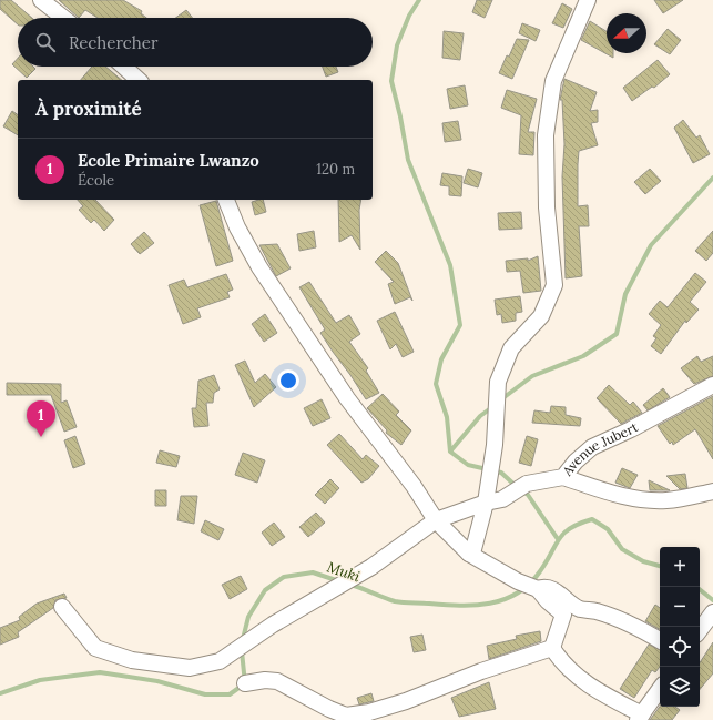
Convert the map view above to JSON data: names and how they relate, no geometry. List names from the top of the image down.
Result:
{
  "streets": {
    "street": ["Avenue Jubert"]
  },
  "water": ["Muki"],
  "north": "left",
  "page": {
    "search": "Rechercher",
    "heading": "À proximité",
    "list": [
      {
        "mark": "1",
        "name": "Ecole Primaire Lwanzo",
        "note": "École",
        "value": "120 m"
      }
    ],
    "pins": "1",
    "map_buttons": ["+", "−"]
  }
}
